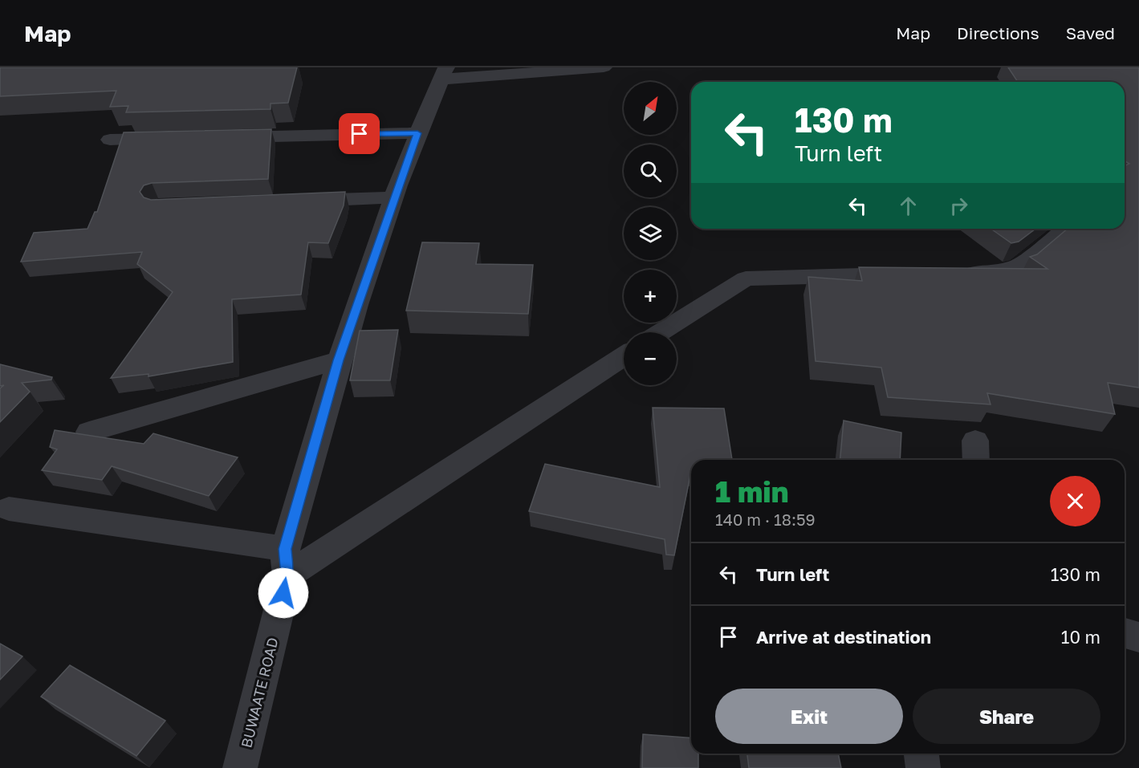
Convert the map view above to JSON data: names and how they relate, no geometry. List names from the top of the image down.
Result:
{
  "streets": {
    "street": ["BUWAATE ROAD"]
  },
  "north": "top right",
  "page": {
    "header": "Map",
    "nav": ["Map", "Directions", "Saved"],
    "map_buttons": ["+", "−"],
    "turn": ["130 m", "Turn left"],
    "heading": ["1 min", "140 m · 18:59"],
    "list": [
      {
        "name": "Turn left",
        "value": "130 m"
      },
      {
        "name": "Arrive at destination",
        "value": "10 m"
      }
    ],
    "buttons": ["Exit", "Share"]
  }
}
